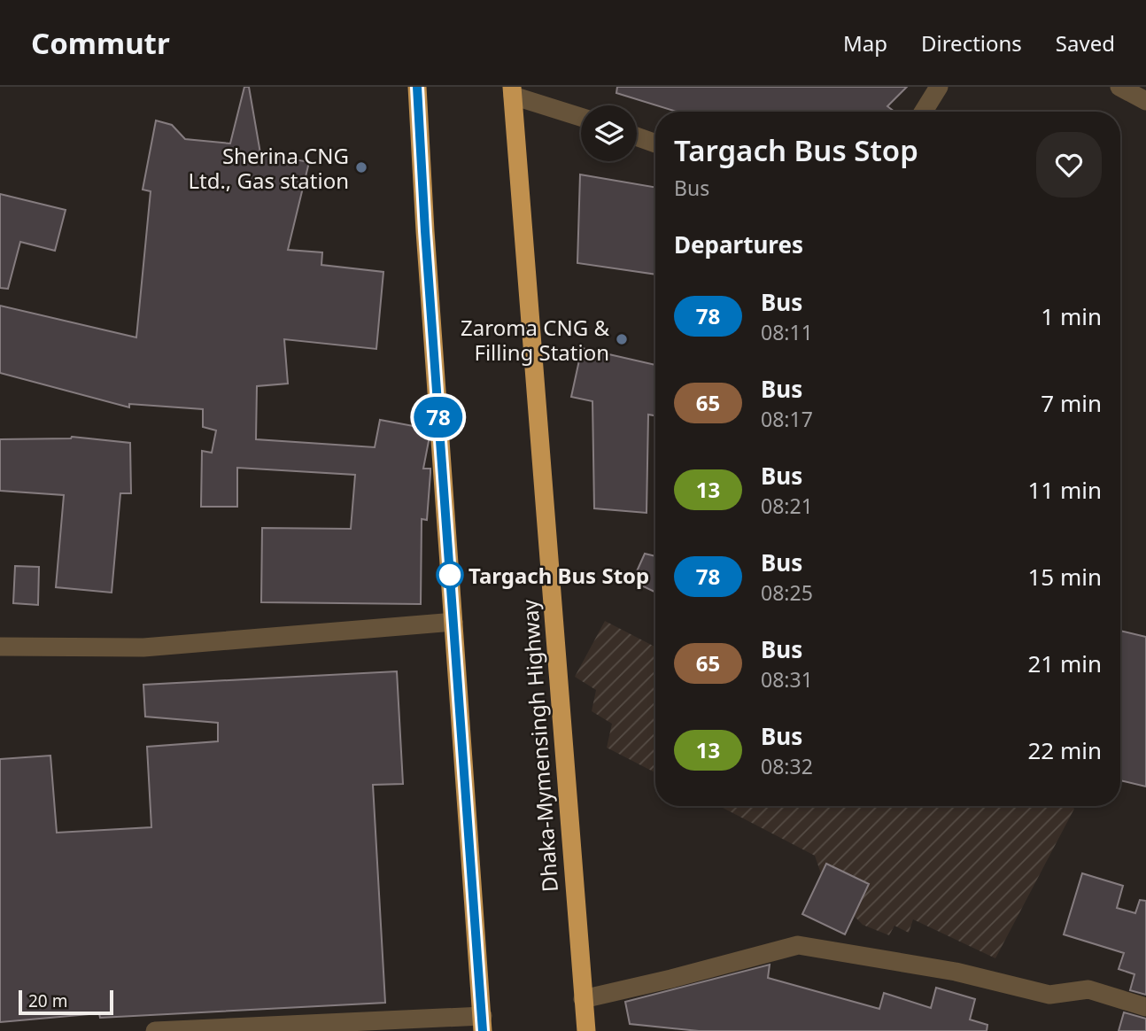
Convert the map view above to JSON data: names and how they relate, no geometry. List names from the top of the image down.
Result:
{
  "streets": {
    "highway": ["Dhaka-Mymensingh Highway"]
  },
  "places": ["Sherina CNG Ltd., Gas station", "Zaroma CNG & Filling Station", "Targach Bus Stop"],
  "lines": ["bus line 78"],
  "scale_bar": "20 m",
  "page": {
    "header": "Commutr",
    "nav": ["Map", "Directions", "Saved"],
    "on_map": "78",
    "heading": [
      ["Targach Bus Stop", "Bus"],
      "Departures"
    ],
    "list": [
      {
        "mark": "78",
        "name": "Bus",
        "note": "08:11",
        "value": "1 min"
      },
      {
        "mark": "65",
        "name": "Bus",
        "note": "08:17",
        "value": "7 min"
      },
      {
        "mark": "13",
        "name": "Bus",
        "note": "08:21",
        "value": "11 min"
      },
      {
        "mark": "78",
        "name": "Bus",
        "note": "08:25",
        "value": "15 min"
      },
      {
        "mark": "65",
        "name": "Bus",
        "note": "08:31",
        "value": "21 min"
      },
      {
        "mark": "13",
        "name": "Bus",
        "note": "08:32",
        "value": "22 min"
      }
    ],
    "scale": "20 m"
  }
}
